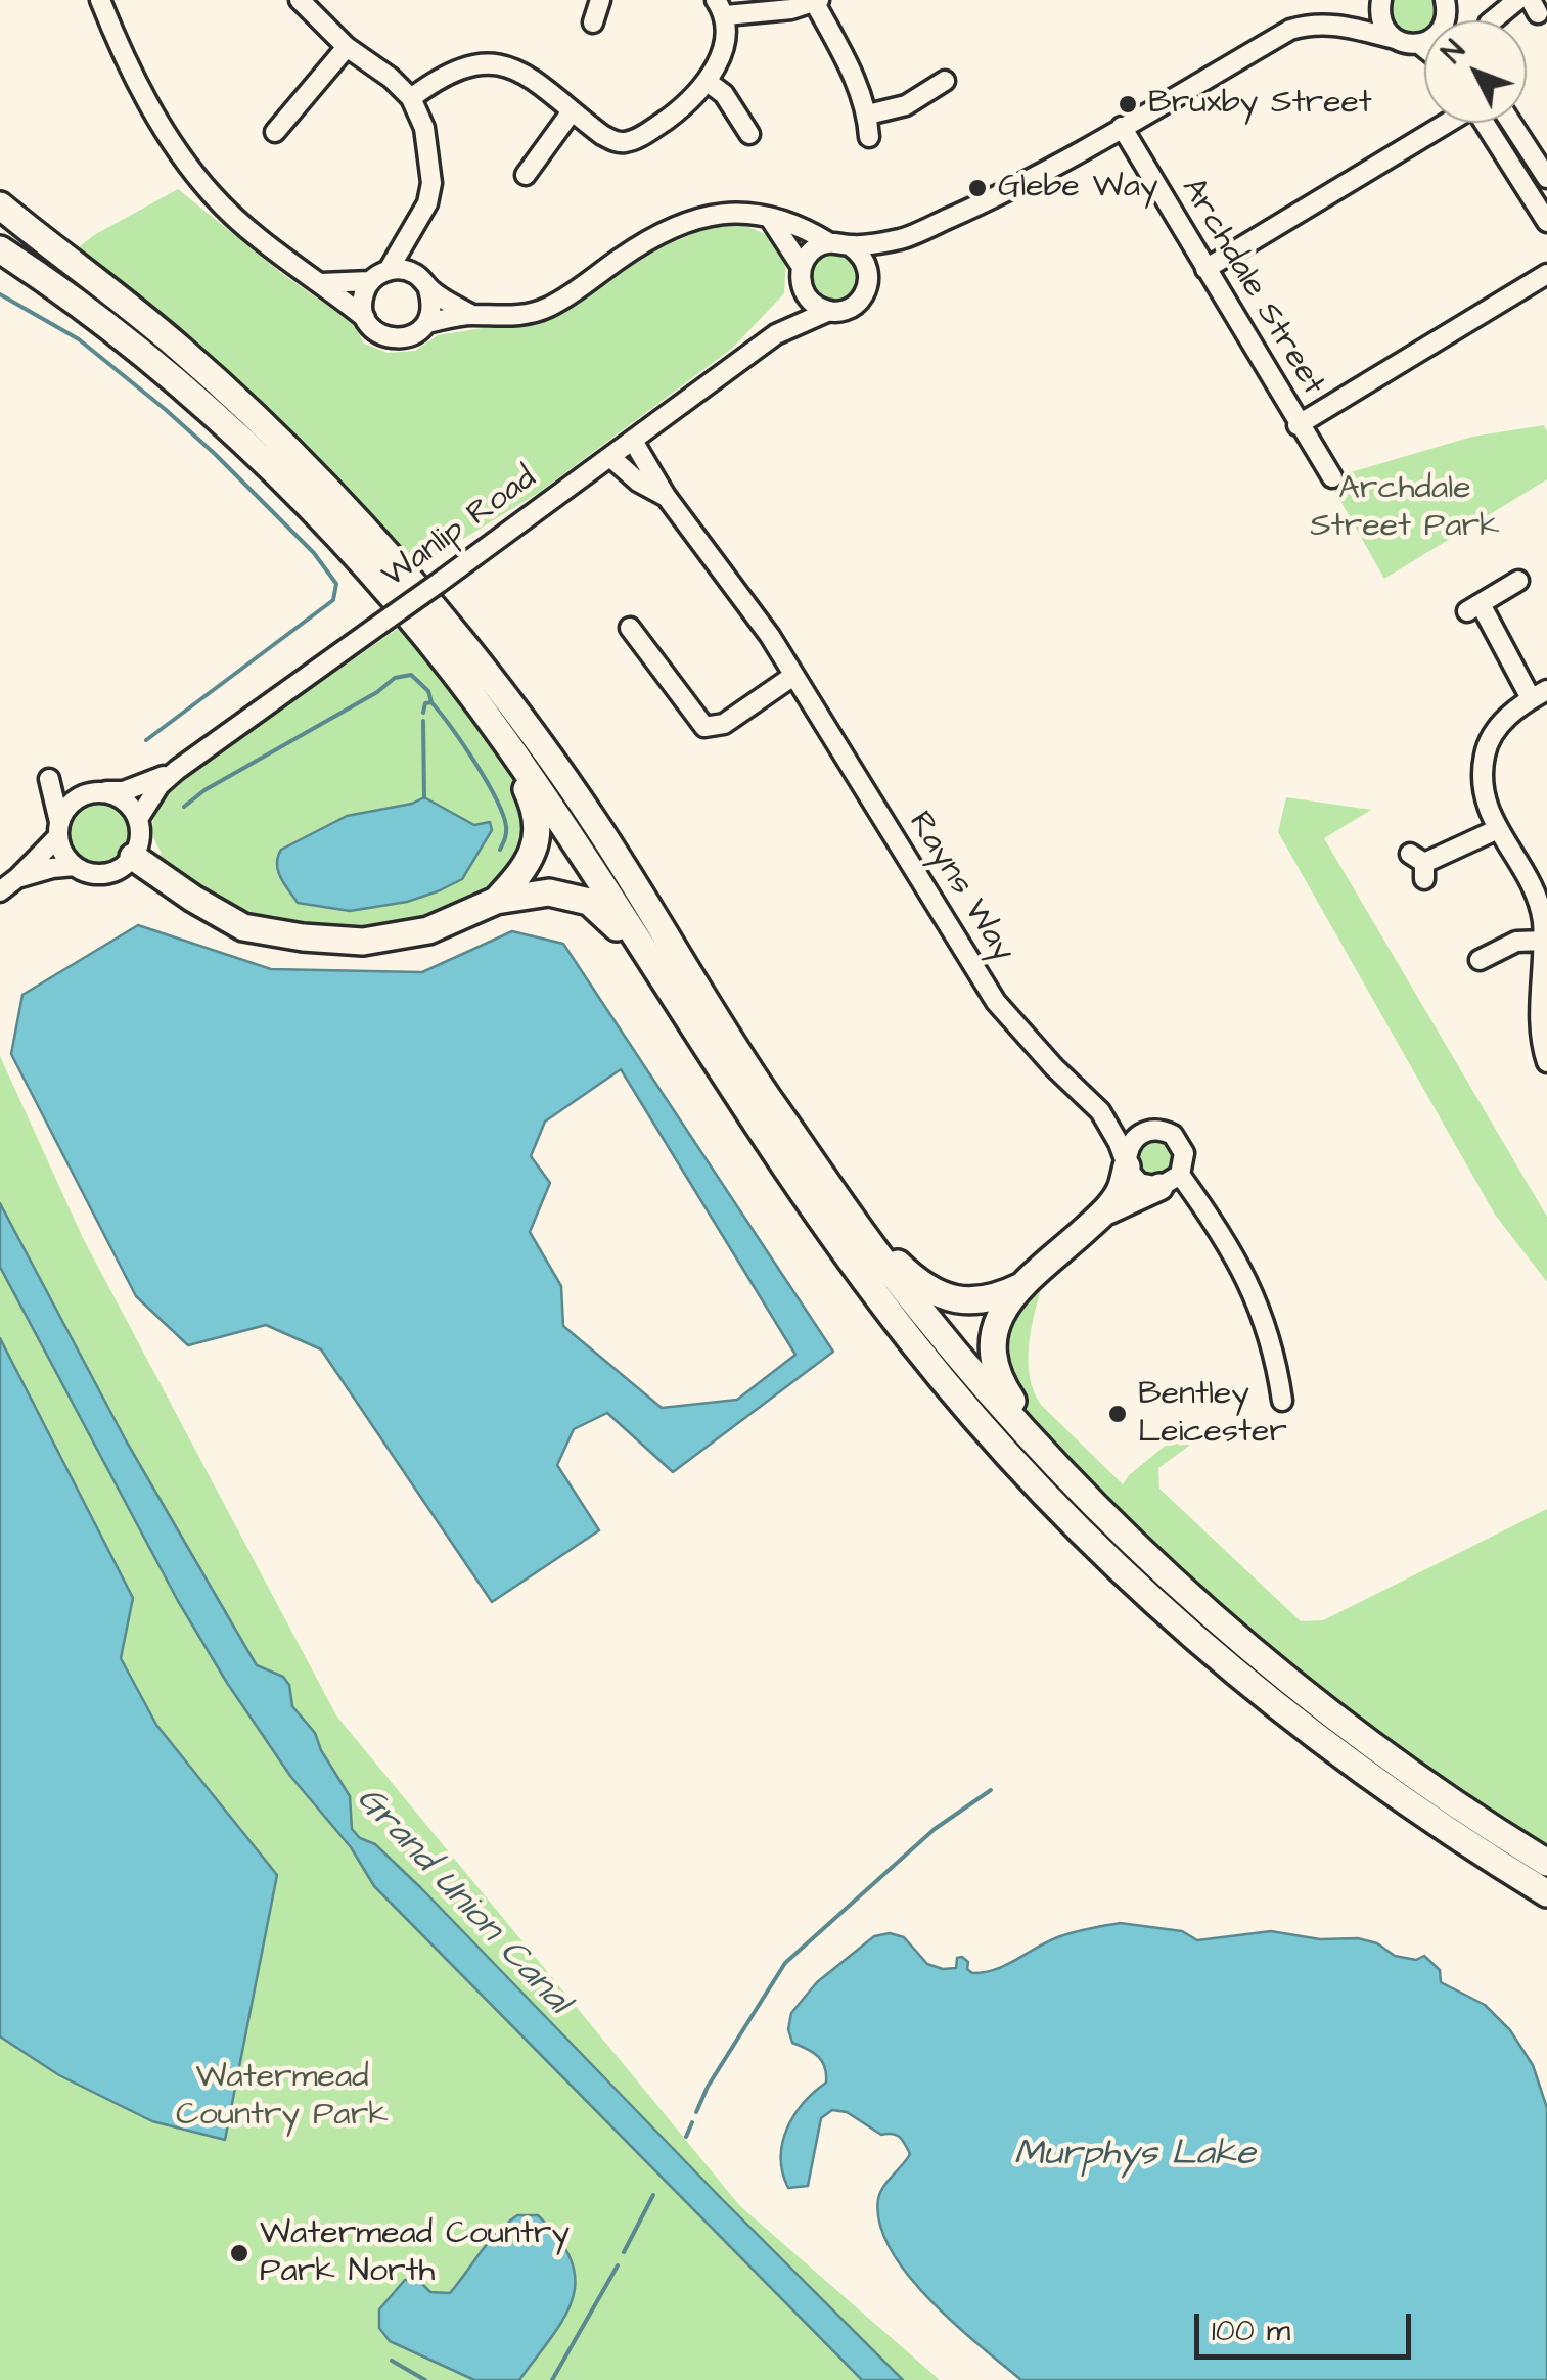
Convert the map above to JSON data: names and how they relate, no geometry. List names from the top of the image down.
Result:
{
  "streets": {
    "street": ["Archdale Street", "Wanlip Road", "Rayns Way"]
  },
  "crossings": [
    ["Wanlip Road", "Rayns Way"]
  ],
  "water": ["Grand Union Canal", "Murphys Lake"],
  "parks": ["Archdale Street Park", "Watermead Country Park"],
  "places": [
    "Bruxby Street",
    "Glebe Way",
    "Bentley Leicester",
    "Watermead Country Park North"
  ],
  "scale_bar": "100 m",
  "north": "top left"
}
